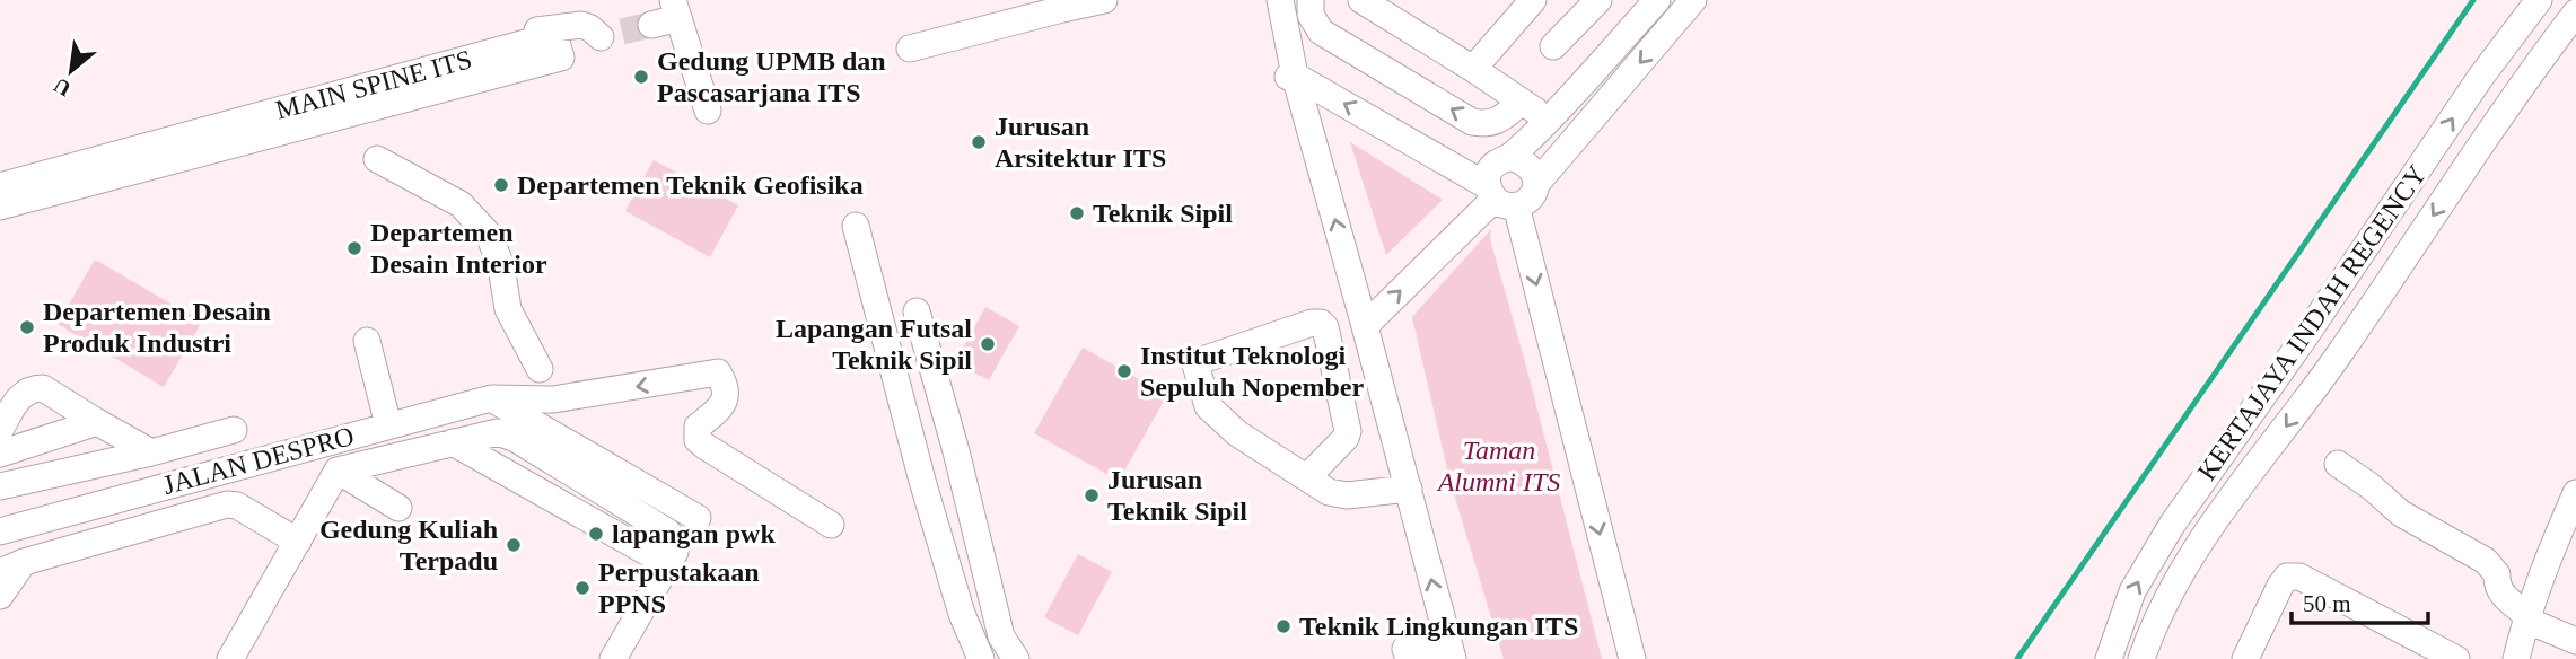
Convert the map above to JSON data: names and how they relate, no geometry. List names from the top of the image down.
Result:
{
  "streets": {
    "street": ["MAIN SPINE ITS", "KERTAJAYA INDAH REGENCY", "JALAN DESPRO"]
  },
  "parks": ["Taman Alumni ITS"],
  "places": [
    "Gedung UPMB dan Pascasarjana ITS",
    "Jurusan Arsitektur ITS",
    "Departemen Teknik Geofisika",
    "Teknik Sipil",
    "Departemen Desain Interior",
    "Departemen Desain Produk Industri",
    "Lapangan Futsal Teknik Sipil",
    "Institut Teknologi Sepuluh Nopember",
    "Jurusan Teknik Sipil",
    "lapangan pwk",
    "Gedung Kuliah Terpadu",
    "Perpustakaan PPNS",
    "Teknik Lingkungan ITS"
  ],
  "scale_bar": "50 m",
  "north": "bottom left"
}
